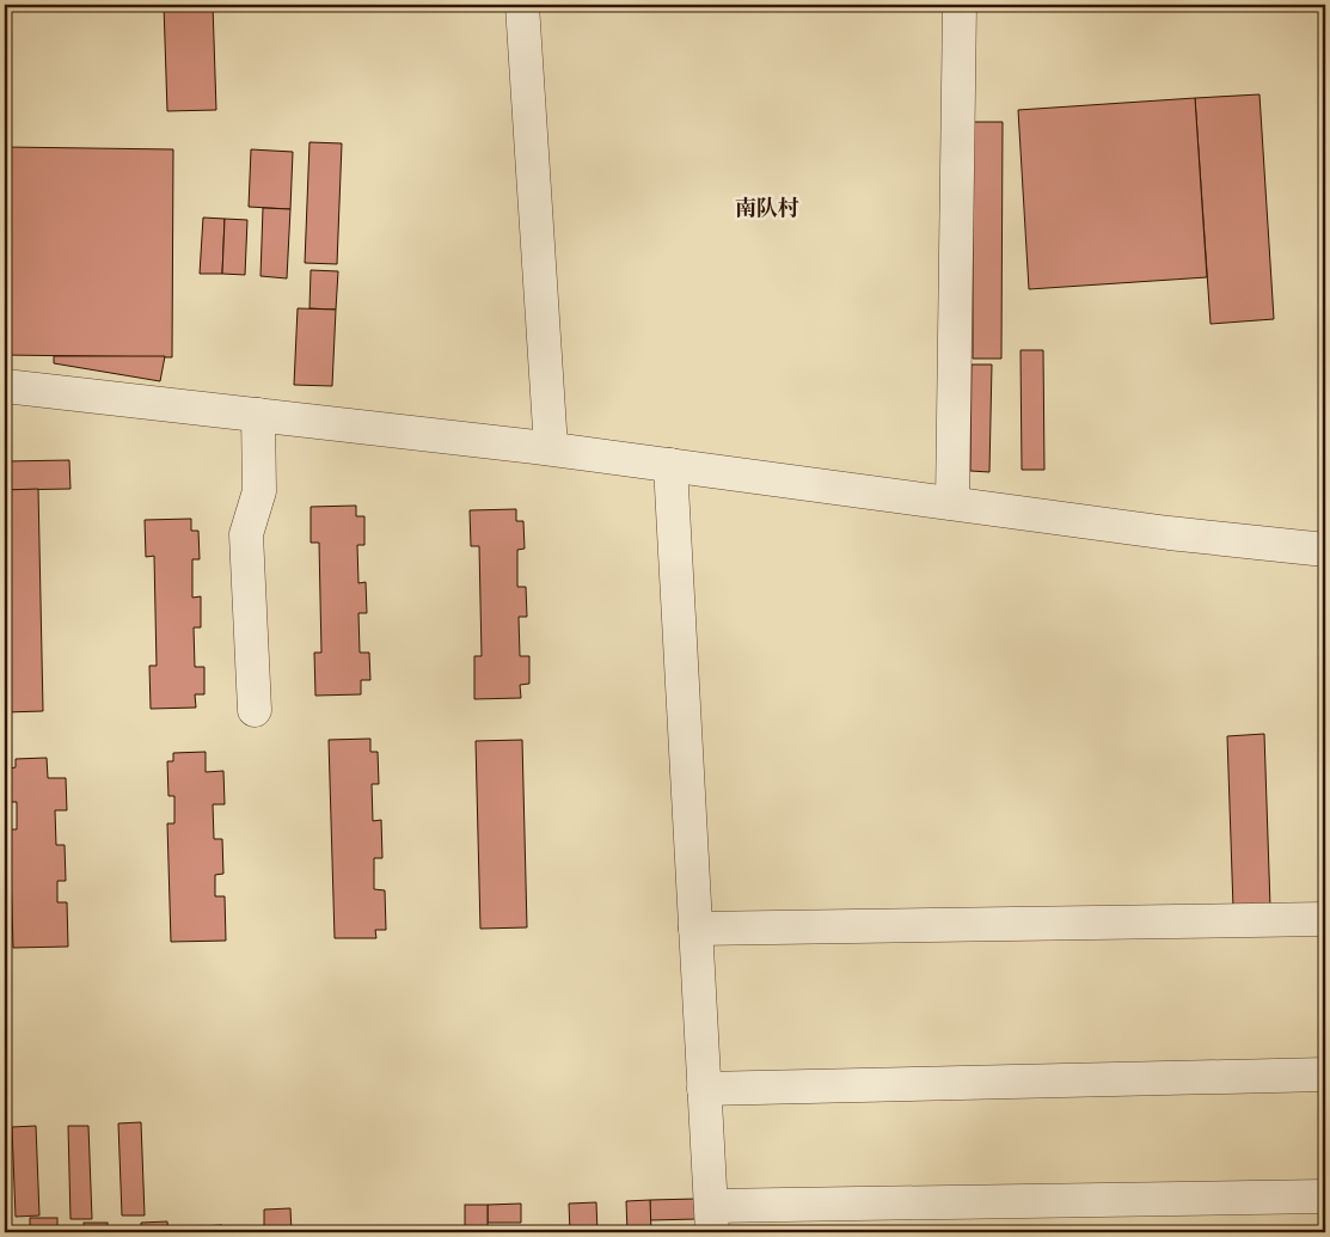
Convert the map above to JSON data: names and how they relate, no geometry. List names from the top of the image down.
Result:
{
  "districts": ["南队村"]
}
